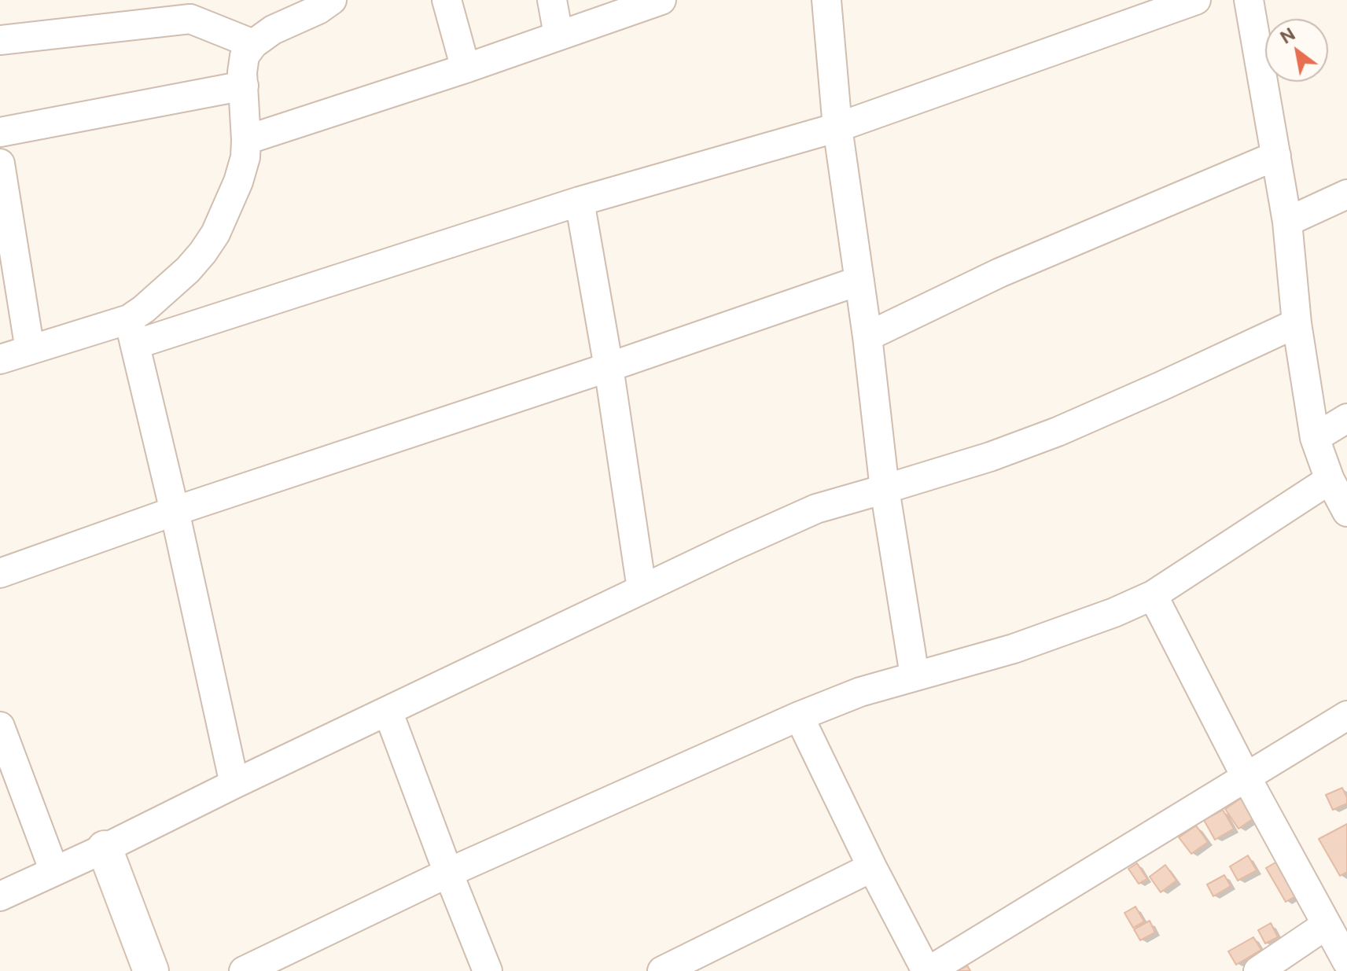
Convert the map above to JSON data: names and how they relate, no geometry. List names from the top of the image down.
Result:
{
  "north": "top left"
}
